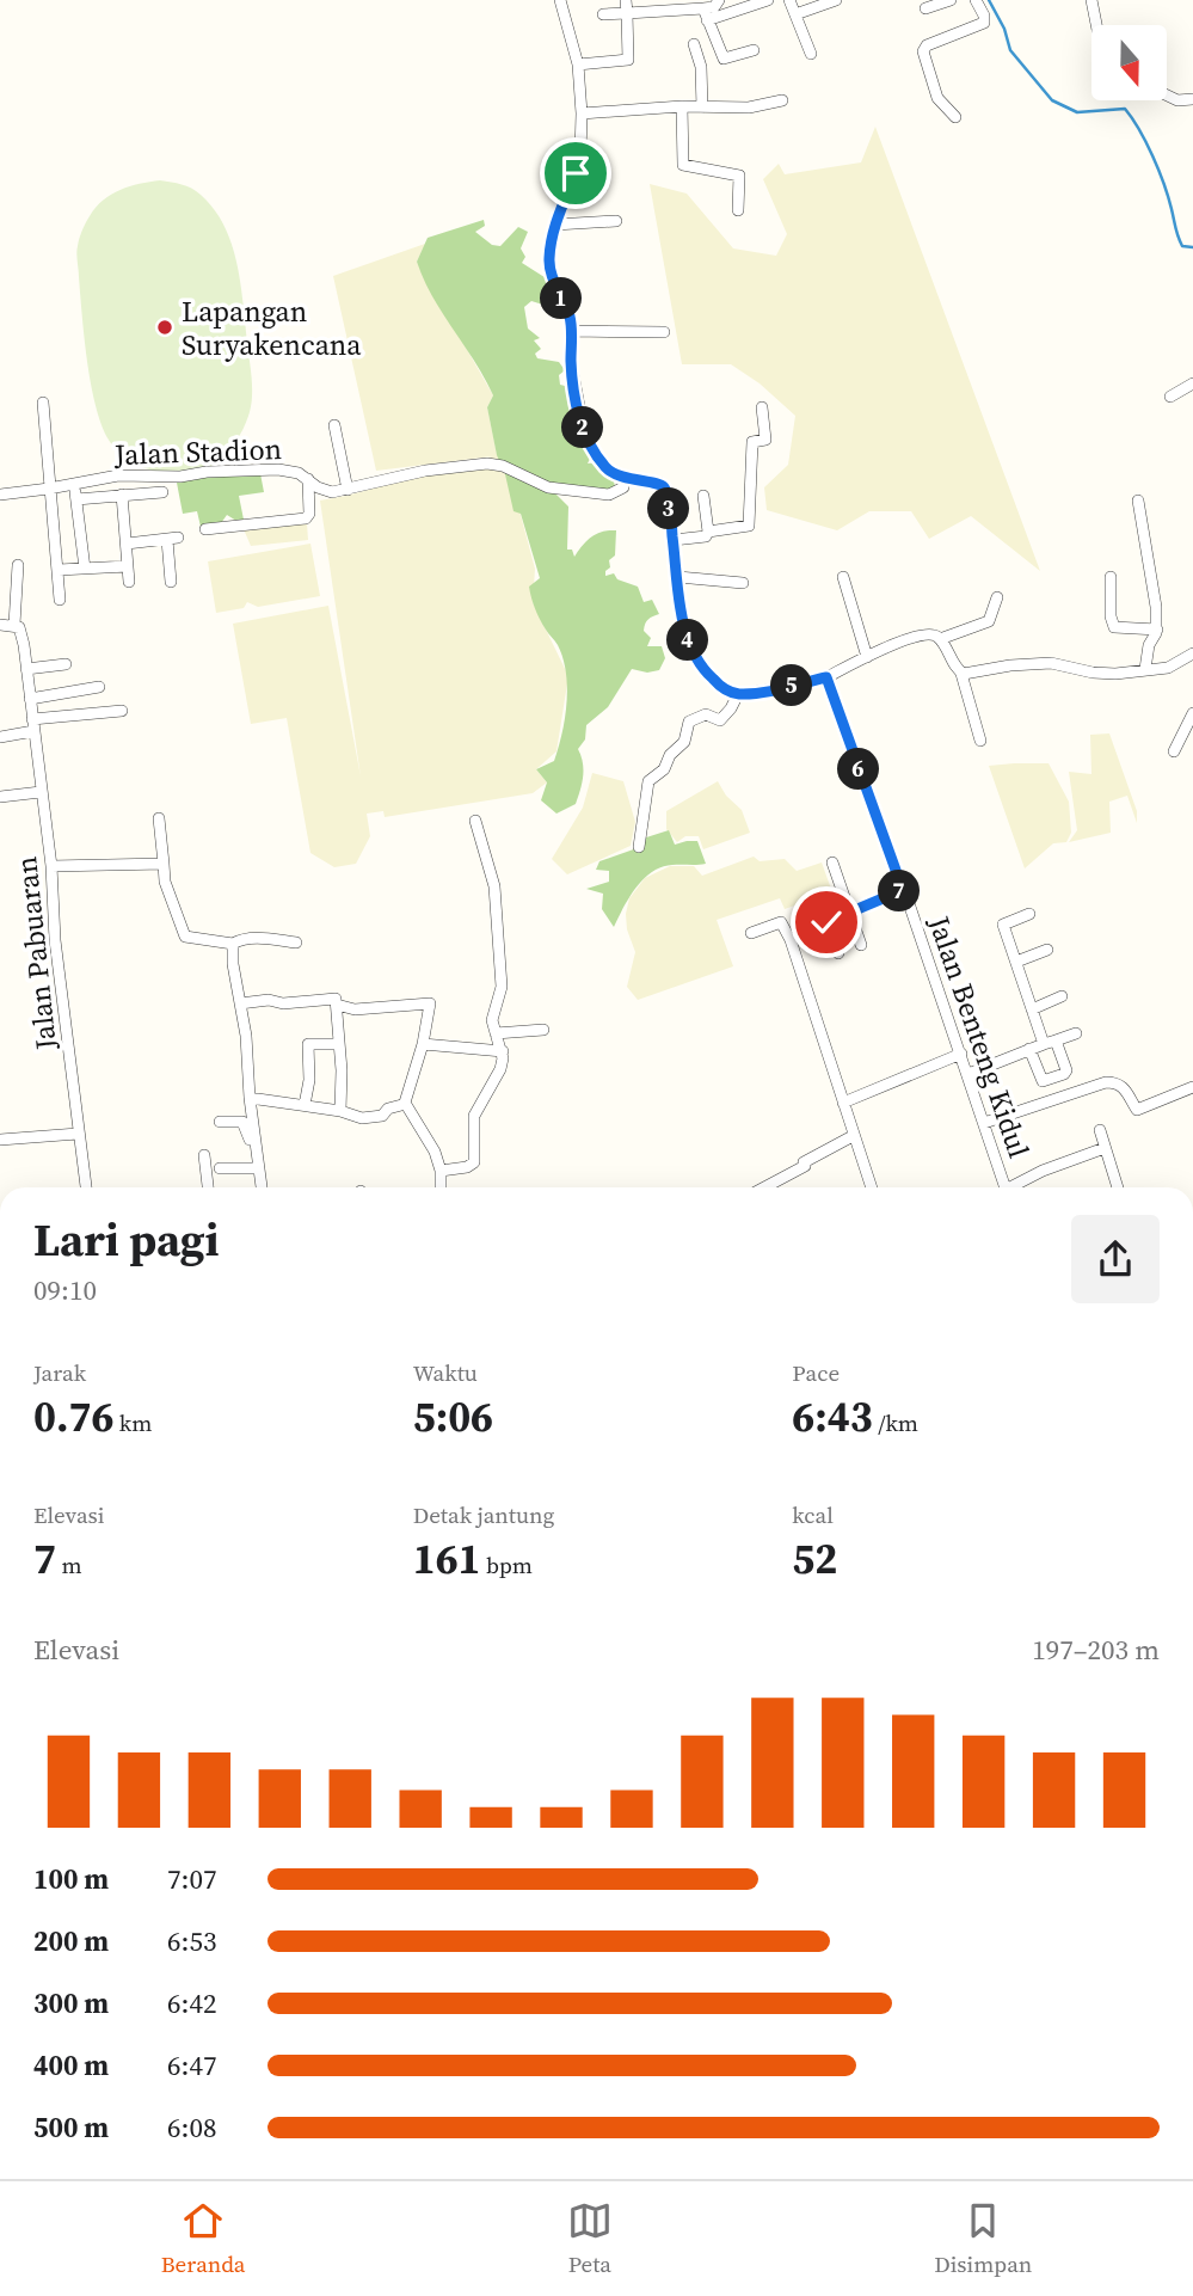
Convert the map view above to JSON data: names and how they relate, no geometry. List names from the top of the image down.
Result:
{
  "streets": {
    "street": ["Jalan Stadion", "Jalan Pabuaran", "Jalan Benteng Kidul"]
  },
  "places": ["Lapangan Suryakencana"],
  "north": "bottom",
  "page": {
    "pins": [
      "1",
      "2",
      "3",
      "4",
      "5",
      "6",
      "7"
    ],
    "heading": ["Lari pagi", "09:10"],
    "stats": [
      ["Jarak", "0.76 km"],
      ["Waktu", "5:06"],
      ["Pace", "6:43 /km"],
      ["Elevasi", "7 m"],
      ["Detak jantung", "161 bpm"],
      ["kcal", "52"]
    ],
    "chart": ["Elevasi", "197–203 m"],
    "list": [
      {
        "name": "100 m",
        "note": "7:07"
      },
      {
        "name": "200 m",
        "note": "6:53"
      },
      {
        "name": "300 m",
        "note": "6:42"
      },
      {
        "name": "400 m",
        "note": "6:47"
      },
      {
        "name": "500 m",
        "note": "6:08"
      }
    ],
    "tabs": ["Beranda", "Peta", "Disimpan"]
  }
}
